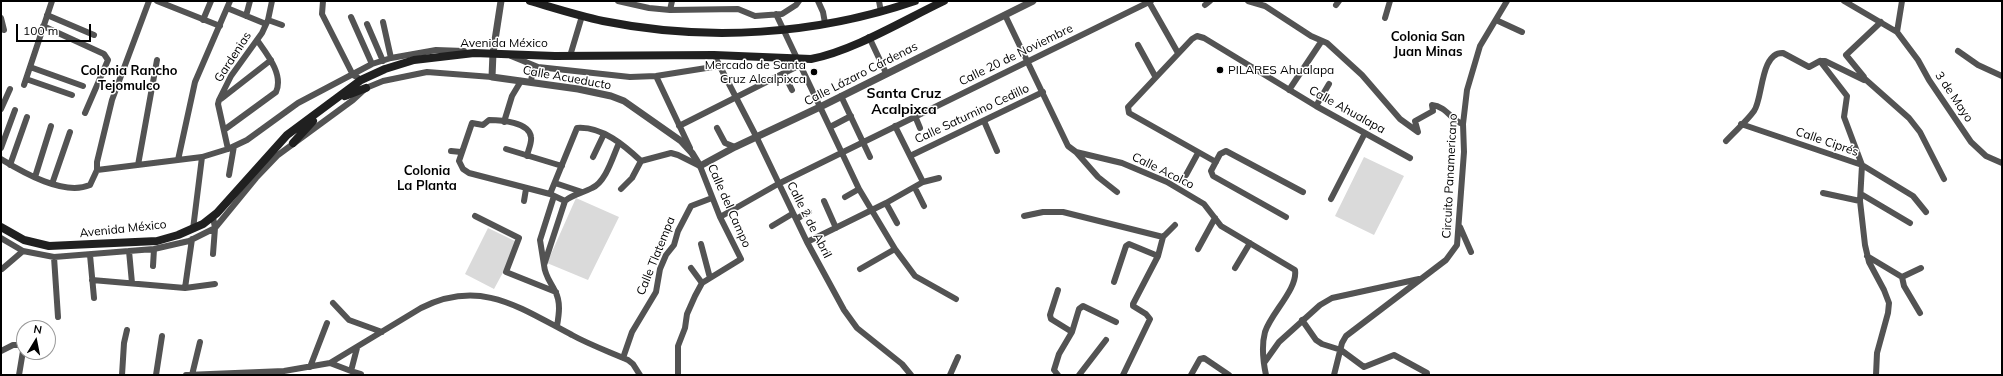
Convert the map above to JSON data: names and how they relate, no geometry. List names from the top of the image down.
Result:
{
  "streets": {
    "main road": ["Avenida México"],
    "street": [
      "Calle 20 de Noviembre",
      "Gardenias",
      "Calle Lázaro Cárdenas",
      "Calle Acueducto",
      "3 de Mayo",
      "Calle Ahualapa",
      "Calle Saturnino Cedillo",
      "Calle Ciprés",
      "Calle Acolco",
      "Circuito Panamericano",
      "Calle del Campo",
      "Calle 2 de Abril",
      "Calle Tlatempa"
    ]
  },
  "crossings": [
    ["Avenida México", "Calle 2 de Abril"],
    ["Calle 20 de Noviembre", "Calle del Campo"],
    ["Calle 20 de Noviembre", "Calle 2 de Abril"],
    ["Calle Lázaro Cárdenas", "Calle del Campo"],
    ["Calle Lázaro Cárdenas", "Calle 2 de Abril"],
    ["Calle Acueducto", "Calle del Campo"],
    ["Calle Acolco", "Circuito Panamericano"],
    ["Calle del Campo", "Calle Tlatempa"]
  ],
  "districts": [
    "Colonia San Juan Minas",
    "Colonia Rancho Tejomulco",
    "Santa Cruz Acalpixca",
    "Colonia La Planta"
  ],
  "places": ["PILARES Ahualapa", "Mercado de Santa Cruz Alcalpixca"],
  "scale_bar": "100 m",
  "north": "top"
}
